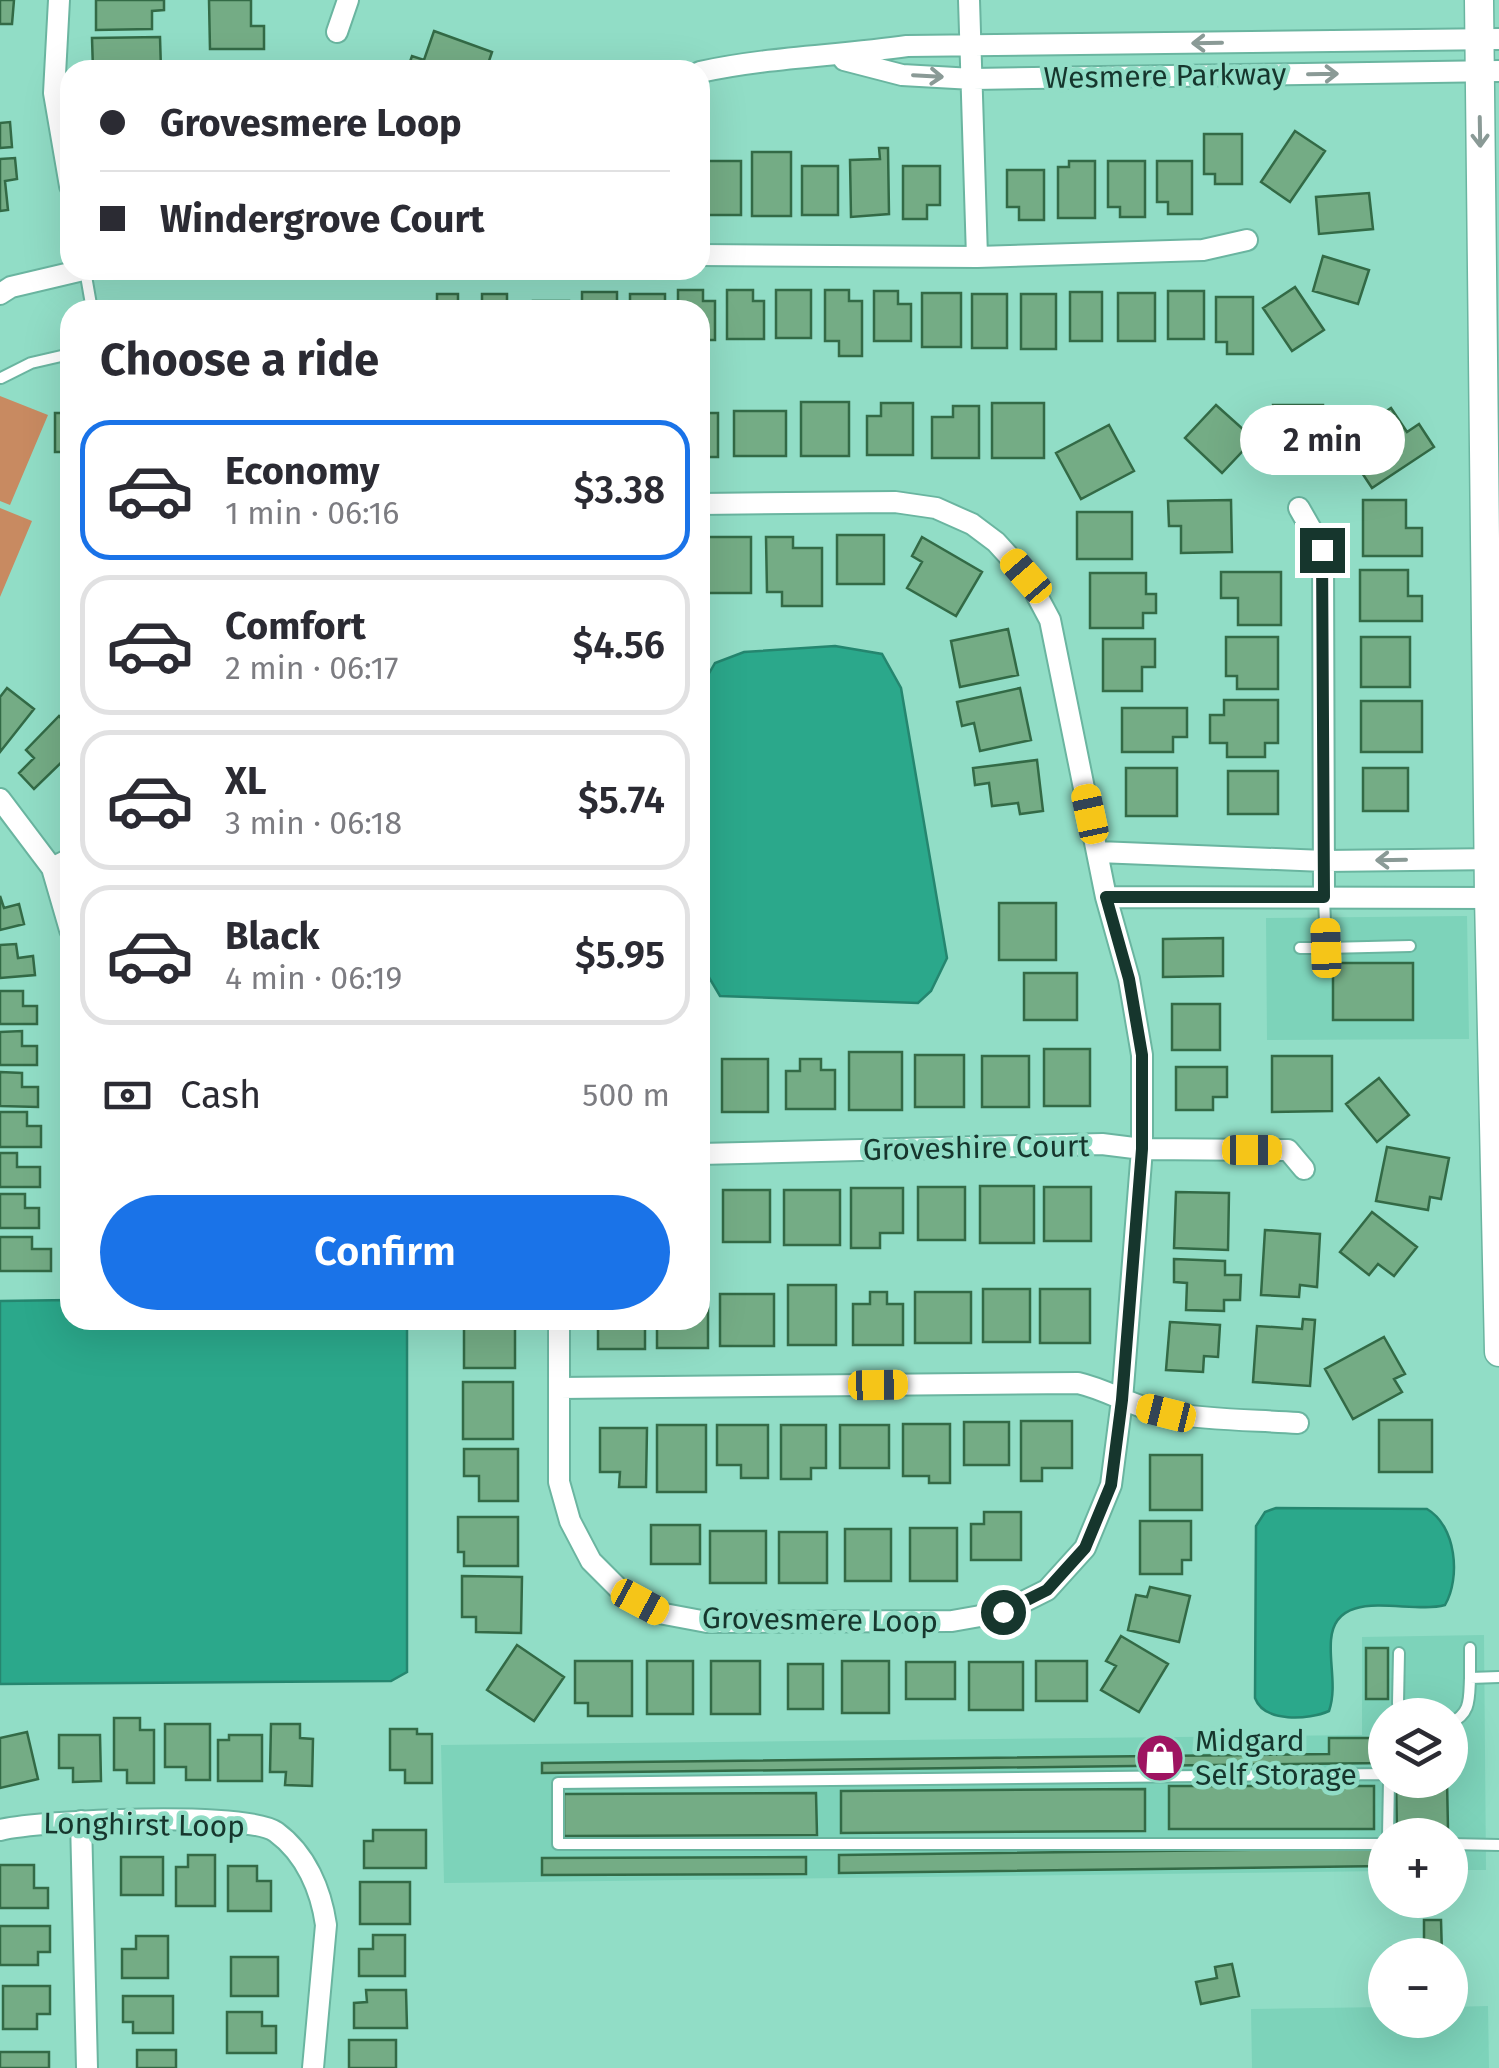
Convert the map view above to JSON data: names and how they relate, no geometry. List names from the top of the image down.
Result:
{
  "streets": {
    "street": [
      "Wesmere Parkway",
      "Groveshire Court",
      "Grovesmere Loop",
      "Longhirst Loop"
    ]
  },
  "crossings": [
    ["Groveshire Court", "Grovesmere Loop"]
  ],
  "places": {
    "shop": ["Midgard Self Storage"]
  },
  "page": {
    "banner": ["Grovesmere Loop", "Windergrove Court"],
    "heading": "Choose a ride",
    "bubble": "2 min",
    "list": [
      {
        "name": "Economy",
        "note": "1 min · 06:16",
        "value": "$3.38"
      },
      {
        "name": "Comfort",
        "note": "2 min · 06:17",
        "value": "$4.56"
      },
      {
        "name": "XL",
        "note": "3 min · 06:18",
        "value": "$5.74"
      },
      {
        "name": "Black",
        "note": "4 min · 06:19",
        "value": "$5.95"
      }
    ],
    "pay": ["Cash", "500 m"],
    "buttons": "Confirm",
    "map_buttons": ["+", "−"]
  }
}
